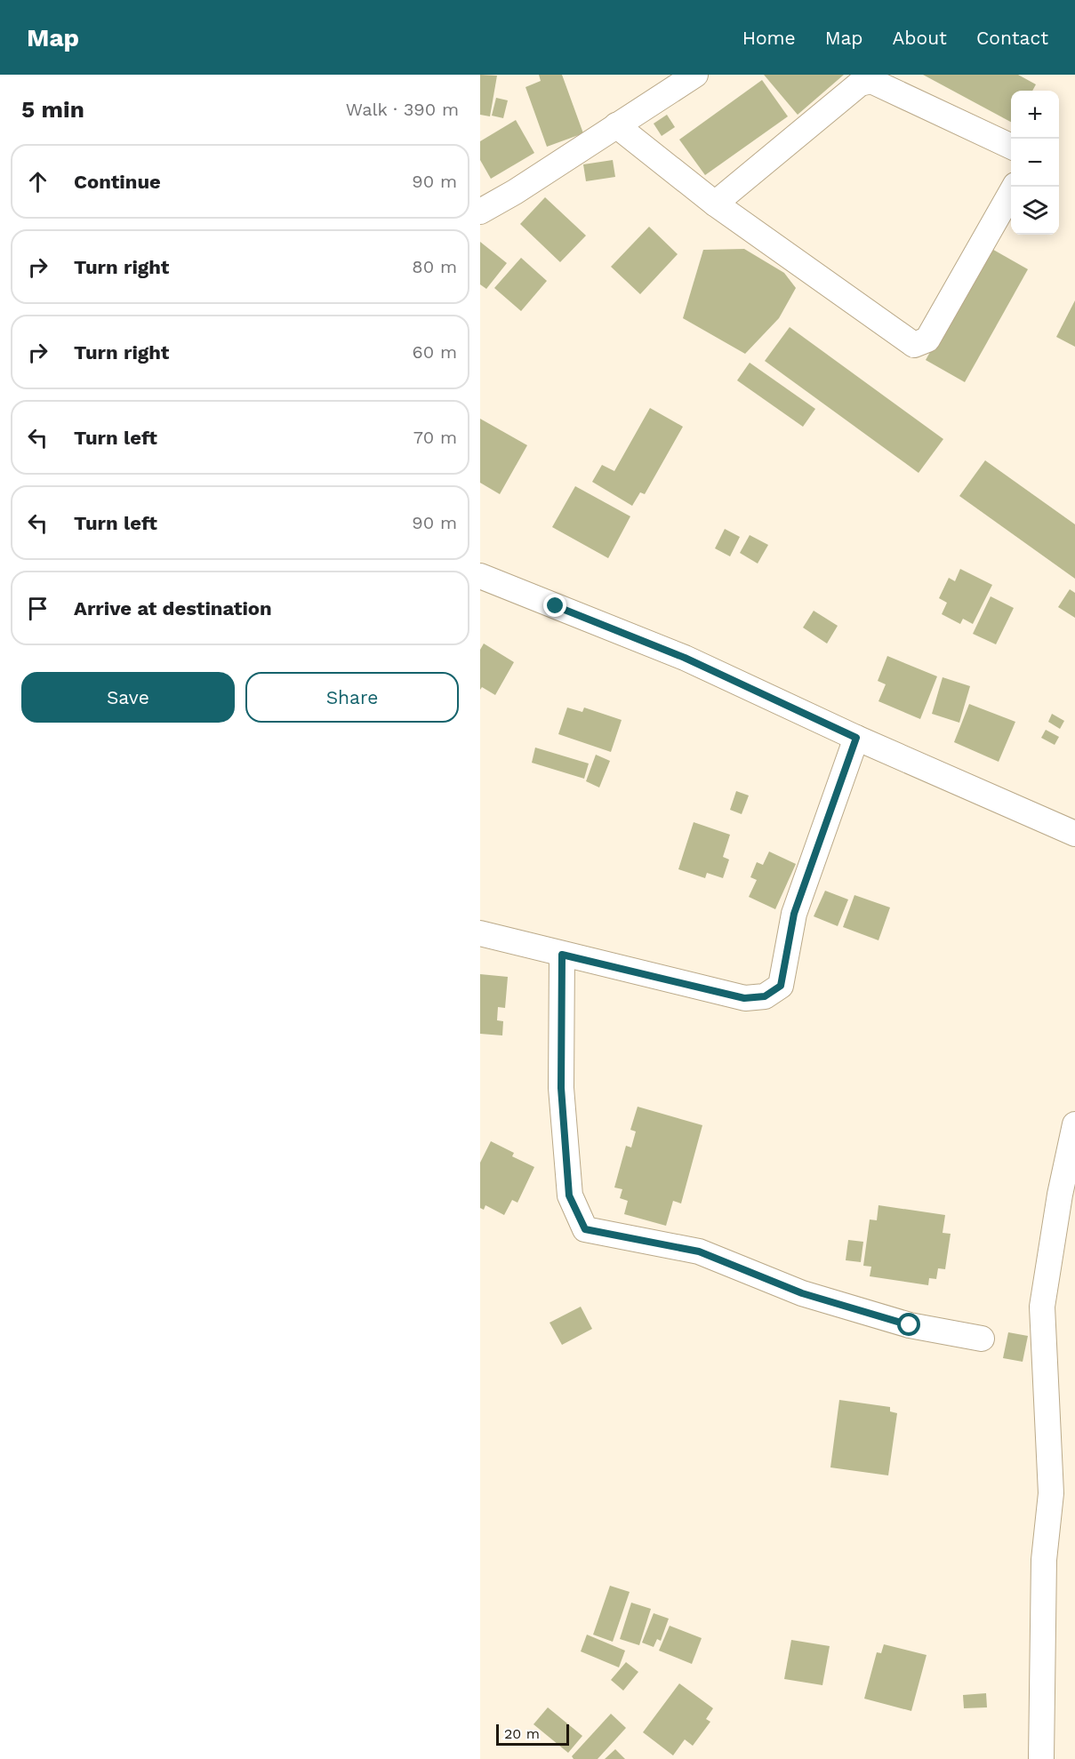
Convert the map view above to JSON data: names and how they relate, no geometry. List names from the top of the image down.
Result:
{
  "scale_bar": "20 m",
  "page": {
    "header": "Map",
    "nav": [
      "Home",
      "Map",
      "About",
      "Contact"
    ],
    "heading": ["5 min", "Walk · 390 m"],
    "map_buttons": ["+", "−"],
    "list": [
      ["Continue", "90 m"],
      ["Turn right", "80 m"],
      ["Turn right", "60 m"],
      ["Turn left", "70 m"],
      ["Turn left", "90 m"],
      "Arrive at destination"
    ],
    "buttons": ["Save", "Share"],
    "scale": "20 m"
  }
}
